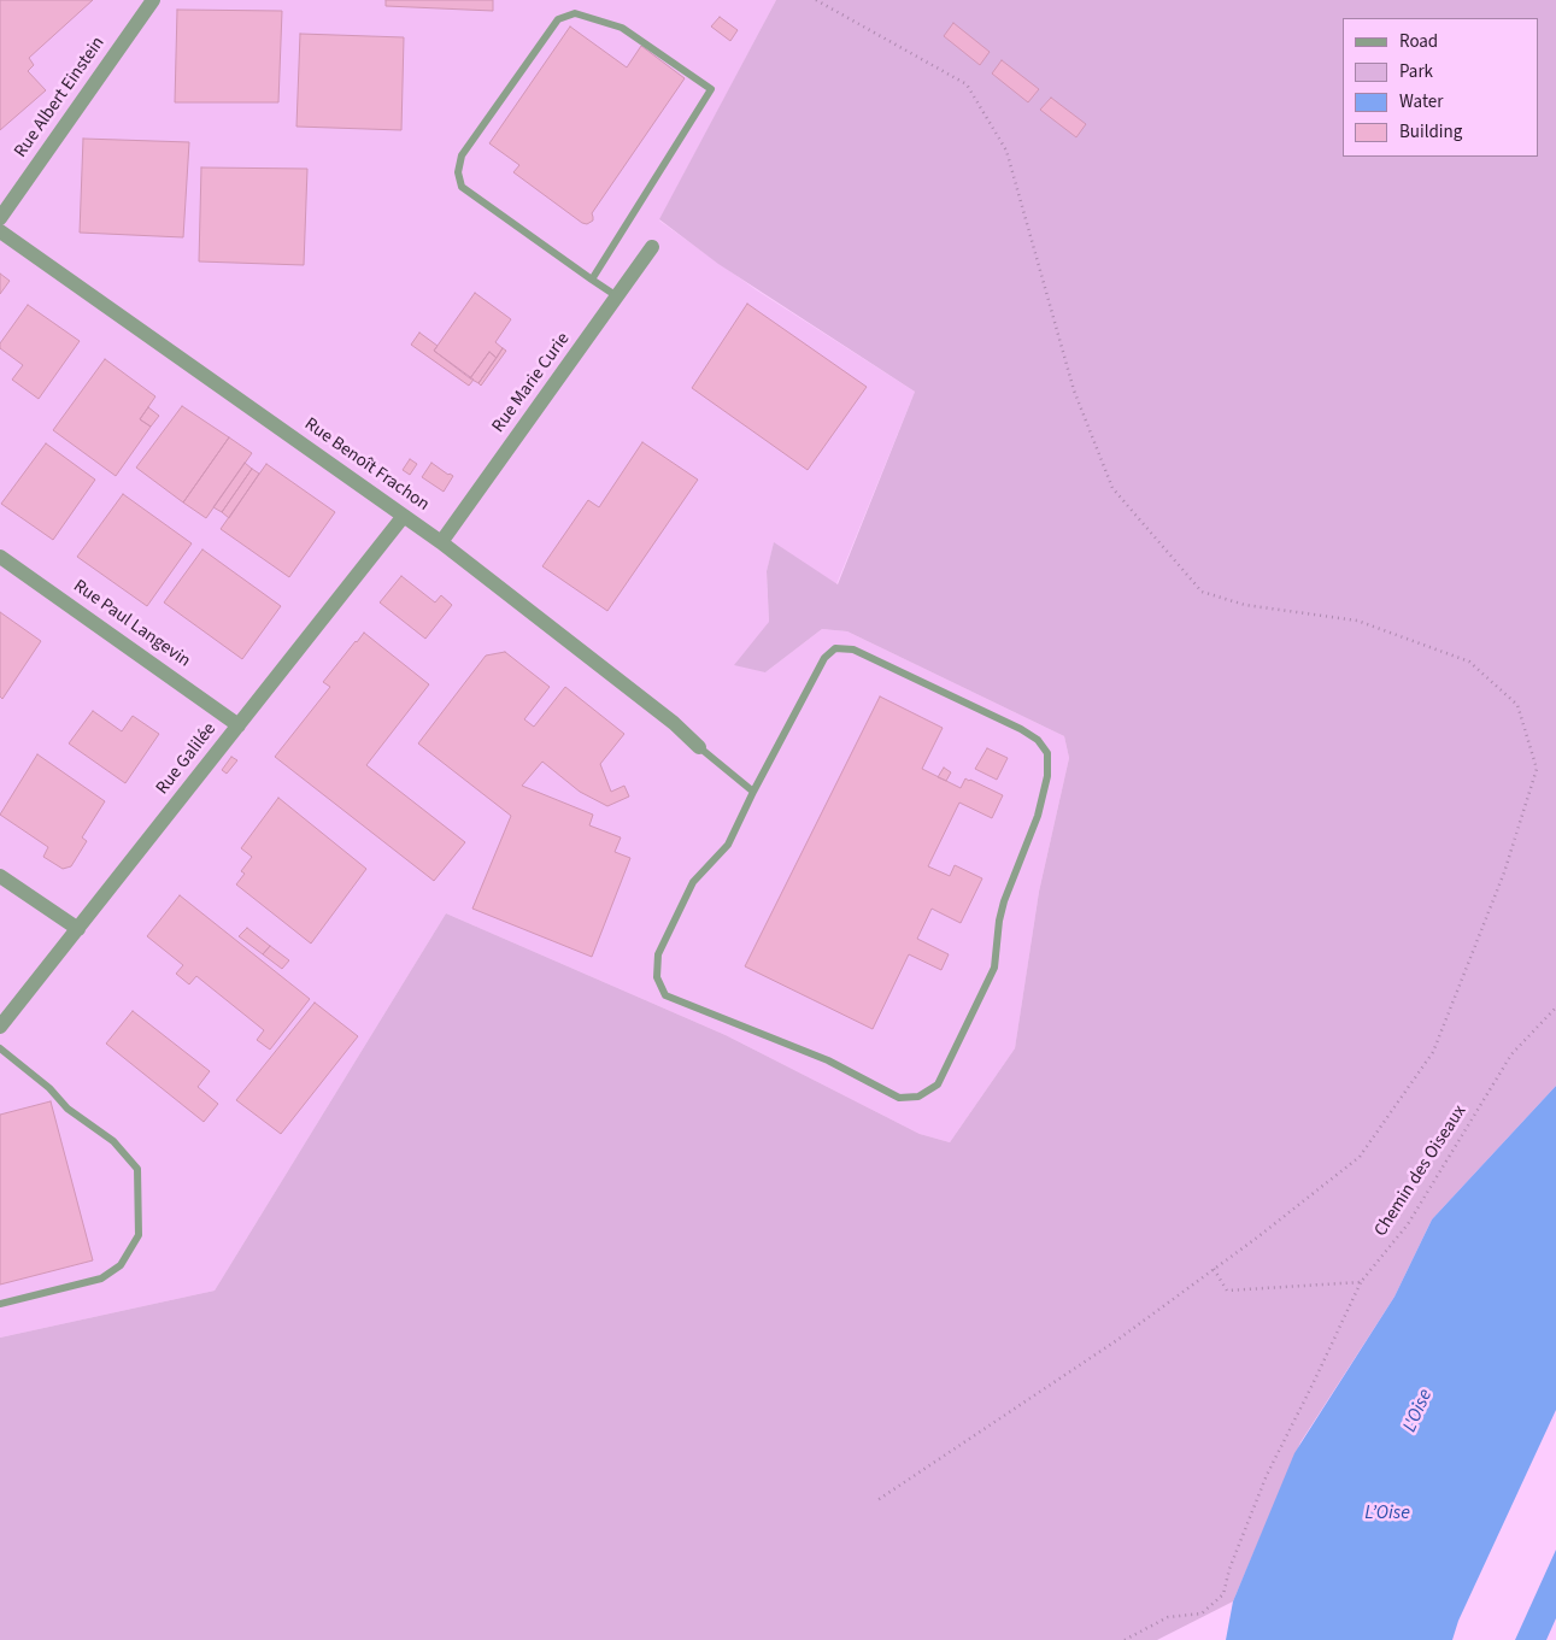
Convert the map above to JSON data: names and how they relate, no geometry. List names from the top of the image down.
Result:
{
  "streets": {
    "street": [
      "Rue Albert Einstein",
      "Rue Marie Curie",
      "Rue Benoît Frachon",
      "Rue Paul Langevin",
      "Rue Galilée"
    ],
    "path": ["Chemin des Oiseaux"]
  },
  "crossings": [
    ["Rue Marie Curie", "Rue Benoît Frachon"],
    ["Rue Benoît Frachon", "Rue Galilée"],
    ["Rue Paul Langevin", "Rue Galilée"]
  ],
  "water": ["L'Oise", "L’Oise"],
  "legend": [
    "Road",
    "Park",
    "Water",
    "Building"
  ]
}
